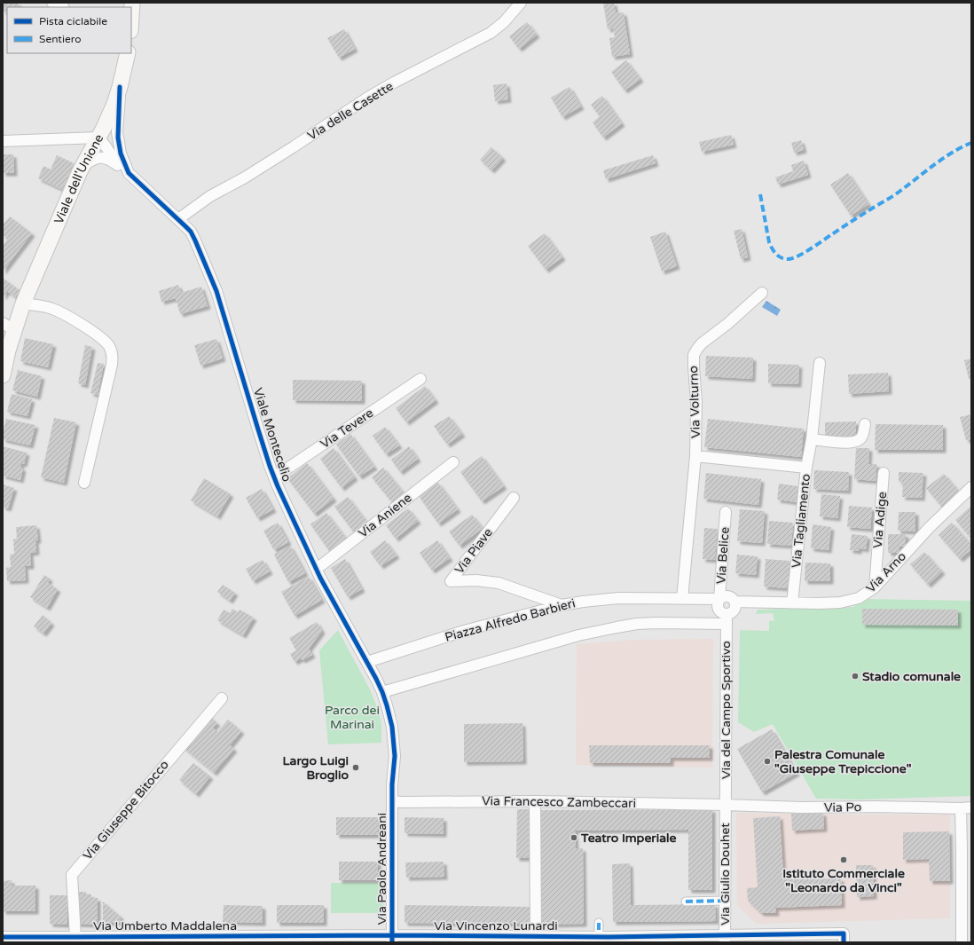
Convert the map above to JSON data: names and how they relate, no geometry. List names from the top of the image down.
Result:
{
  "streets": {
    "main road": ["Viale dell'Unione"],
    "street": [
      "Via delle Casette",
      "Via Volturno",
      "Via Tevere",
      "Viale Montecelio",
      "Via Aniene",
      "Via Adige",
      "Via Tagliamento",
      "Via Piave",
      "Via Belice",
      "Via Arno",
      "Piazza Alfredo Barbieri",
      "Via del Campo Sportivo",
      "Via Francesco Zambeccari",
      "Via Po",
      "Via Giuseppe Bitocco",
      "Via Paolo Andreani",
      "Via Giulio Douhet",
      "Via Umberto Maddalena",
      "Via Vincenzo Lunardi"
    ]
  },
  "crossings": [
    ["Via delle Casette", "Viale Montecelio"],
    ["Viale dell'Unione", "Viale Montecelio"],
    ["Via Volturno", "Via Tagliamento"],
    ["Via Volturno", "Piazza Alfredo Barbieri"],
    ["Via Tevere", "Viale Montecelio"],
    ["Viale Montecelio", "Via Aniene"],
    ["Viale Montecelio", "Piazza Alfredo Barbieri"],
    ["Viale Montecelio", "Via Francesco Zambeccari"],
    ["Viale Montecelio", "Via Paolo Andreani"],
    ["Via Adige", "Via Arno"],
    ["Via Tagliamento", "Via Arno"],
    ["Via Piave", "Piazza Alfredo Barbieri"],
    ["Via Belice", "Via Arno"],
    ["Via Belice", "Piazza Alfredo Barbieri"],
    ["Via Belice", "Via del Campo Sportivo"],
    ["Via Arno", "Piazza Alfredo Barbieri"],
    ["Via del Campo Sportivo", "Via Francesco Zambeccari"],
    ["Via del Campo Sportivo", "Via Po"],
    ["Via del Campo Sportivo", "Via Giulio Douhet"],
    ["Via Francesco Zambeccari", "Via Po"],
    ["Via Francesco Zambeccari", "Via Paolo Andreani"],
    ["Via Francesco Zambeccari", "Via Giulio Douhet"],
    ["Via Po", "Via Giulio Douhet"],
    ["Via Giuseppe Bitocco", "Via Umberto Maddalena"],
    ["Via Paolo Andreani", "Via Umberto Maddalena"],
    ["Via Paolo Andreani", "Via Vincenzo Lunardi"],
    ["Via Giulio Douhet", "Via Vincenzo Lunardi"],
    ["Via Umberto Maddalena", "Via Vincenzo Lunardi"]
  ],
  "parks": ["Parco dei Marinai"],
  "places": [
    "Stadio comunale",
    "Palestra Comunale \"Giuseppe Trepiccione\"",
    "Largo Luigi Broglio",
    "Teatro Imperiale",
    "Istituto Commerciale \"Leonardo da Vinci\""
  ],
  "legend": ["Pista ciclabile", "Sentiero"]
}
